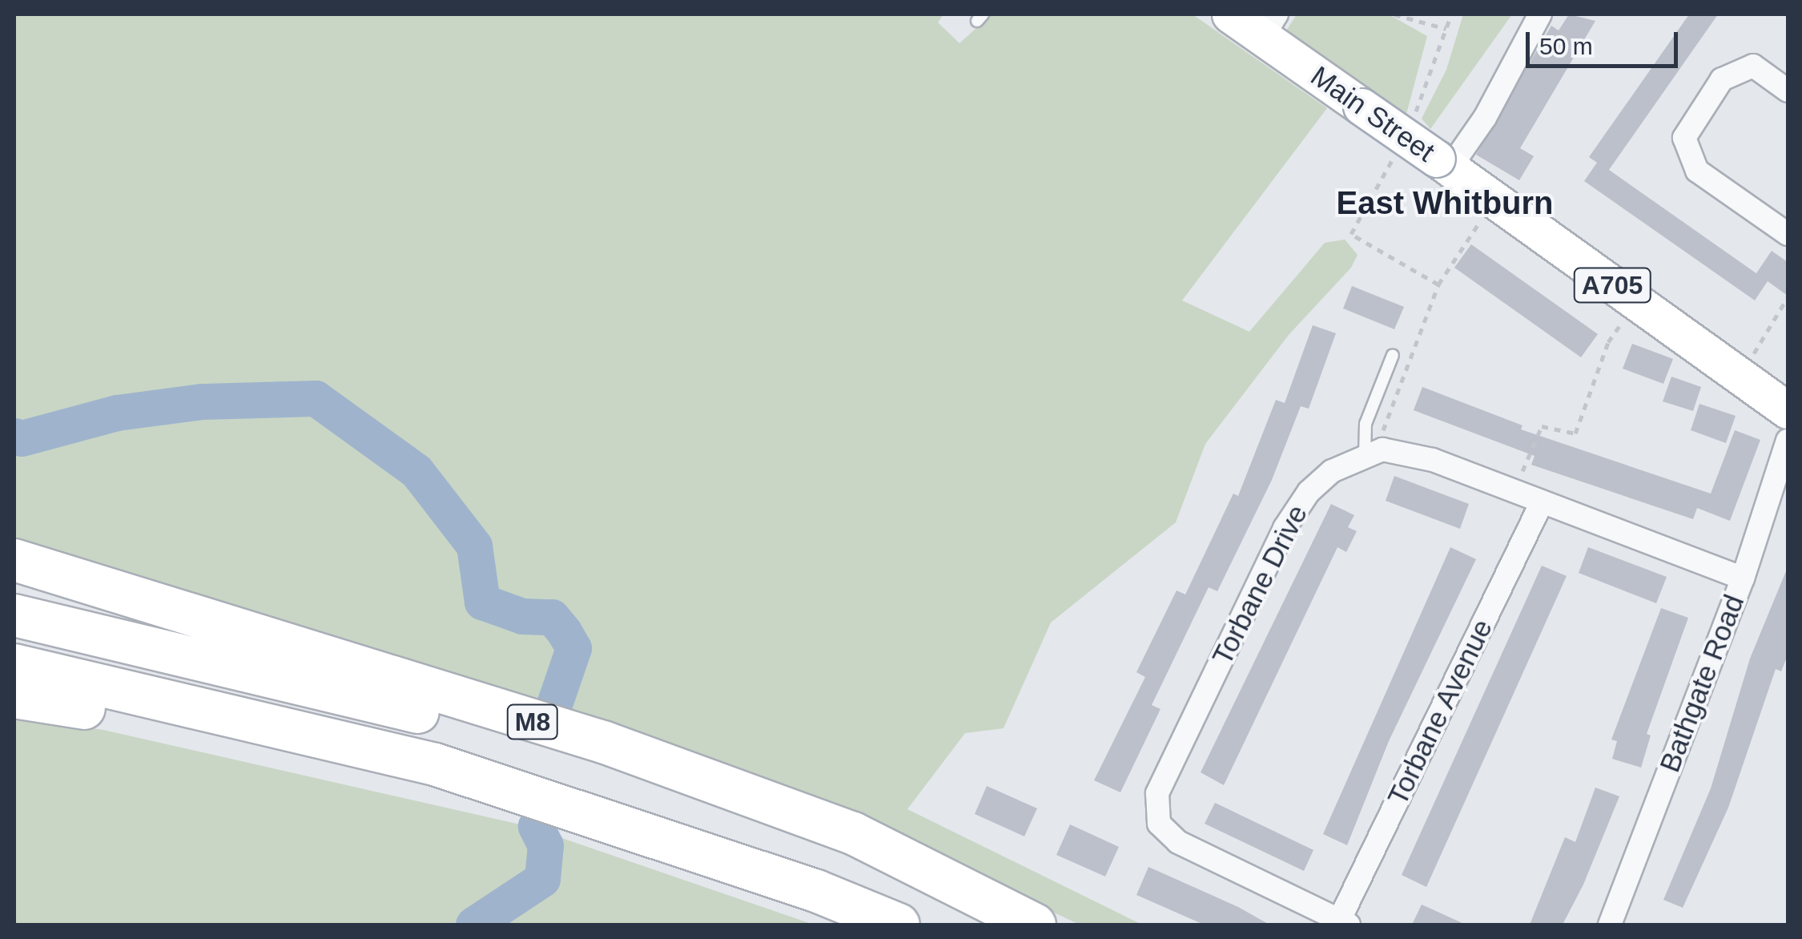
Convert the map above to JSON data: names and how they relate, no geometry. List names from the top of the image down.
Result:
{
  "streets": {
    "highway": ["M8"],
    "main road": ["Main Street", "A705"],
    "street": ["Torbane Drive", "Bathgate Road", "Torbane Avenue"]
  },
  "crossings": [
    ["Torbane Drive", "Torbane Avenue"]
  ],
  "districts": ["East Whitburn"],
  "scale_bar": "50 m"
}
